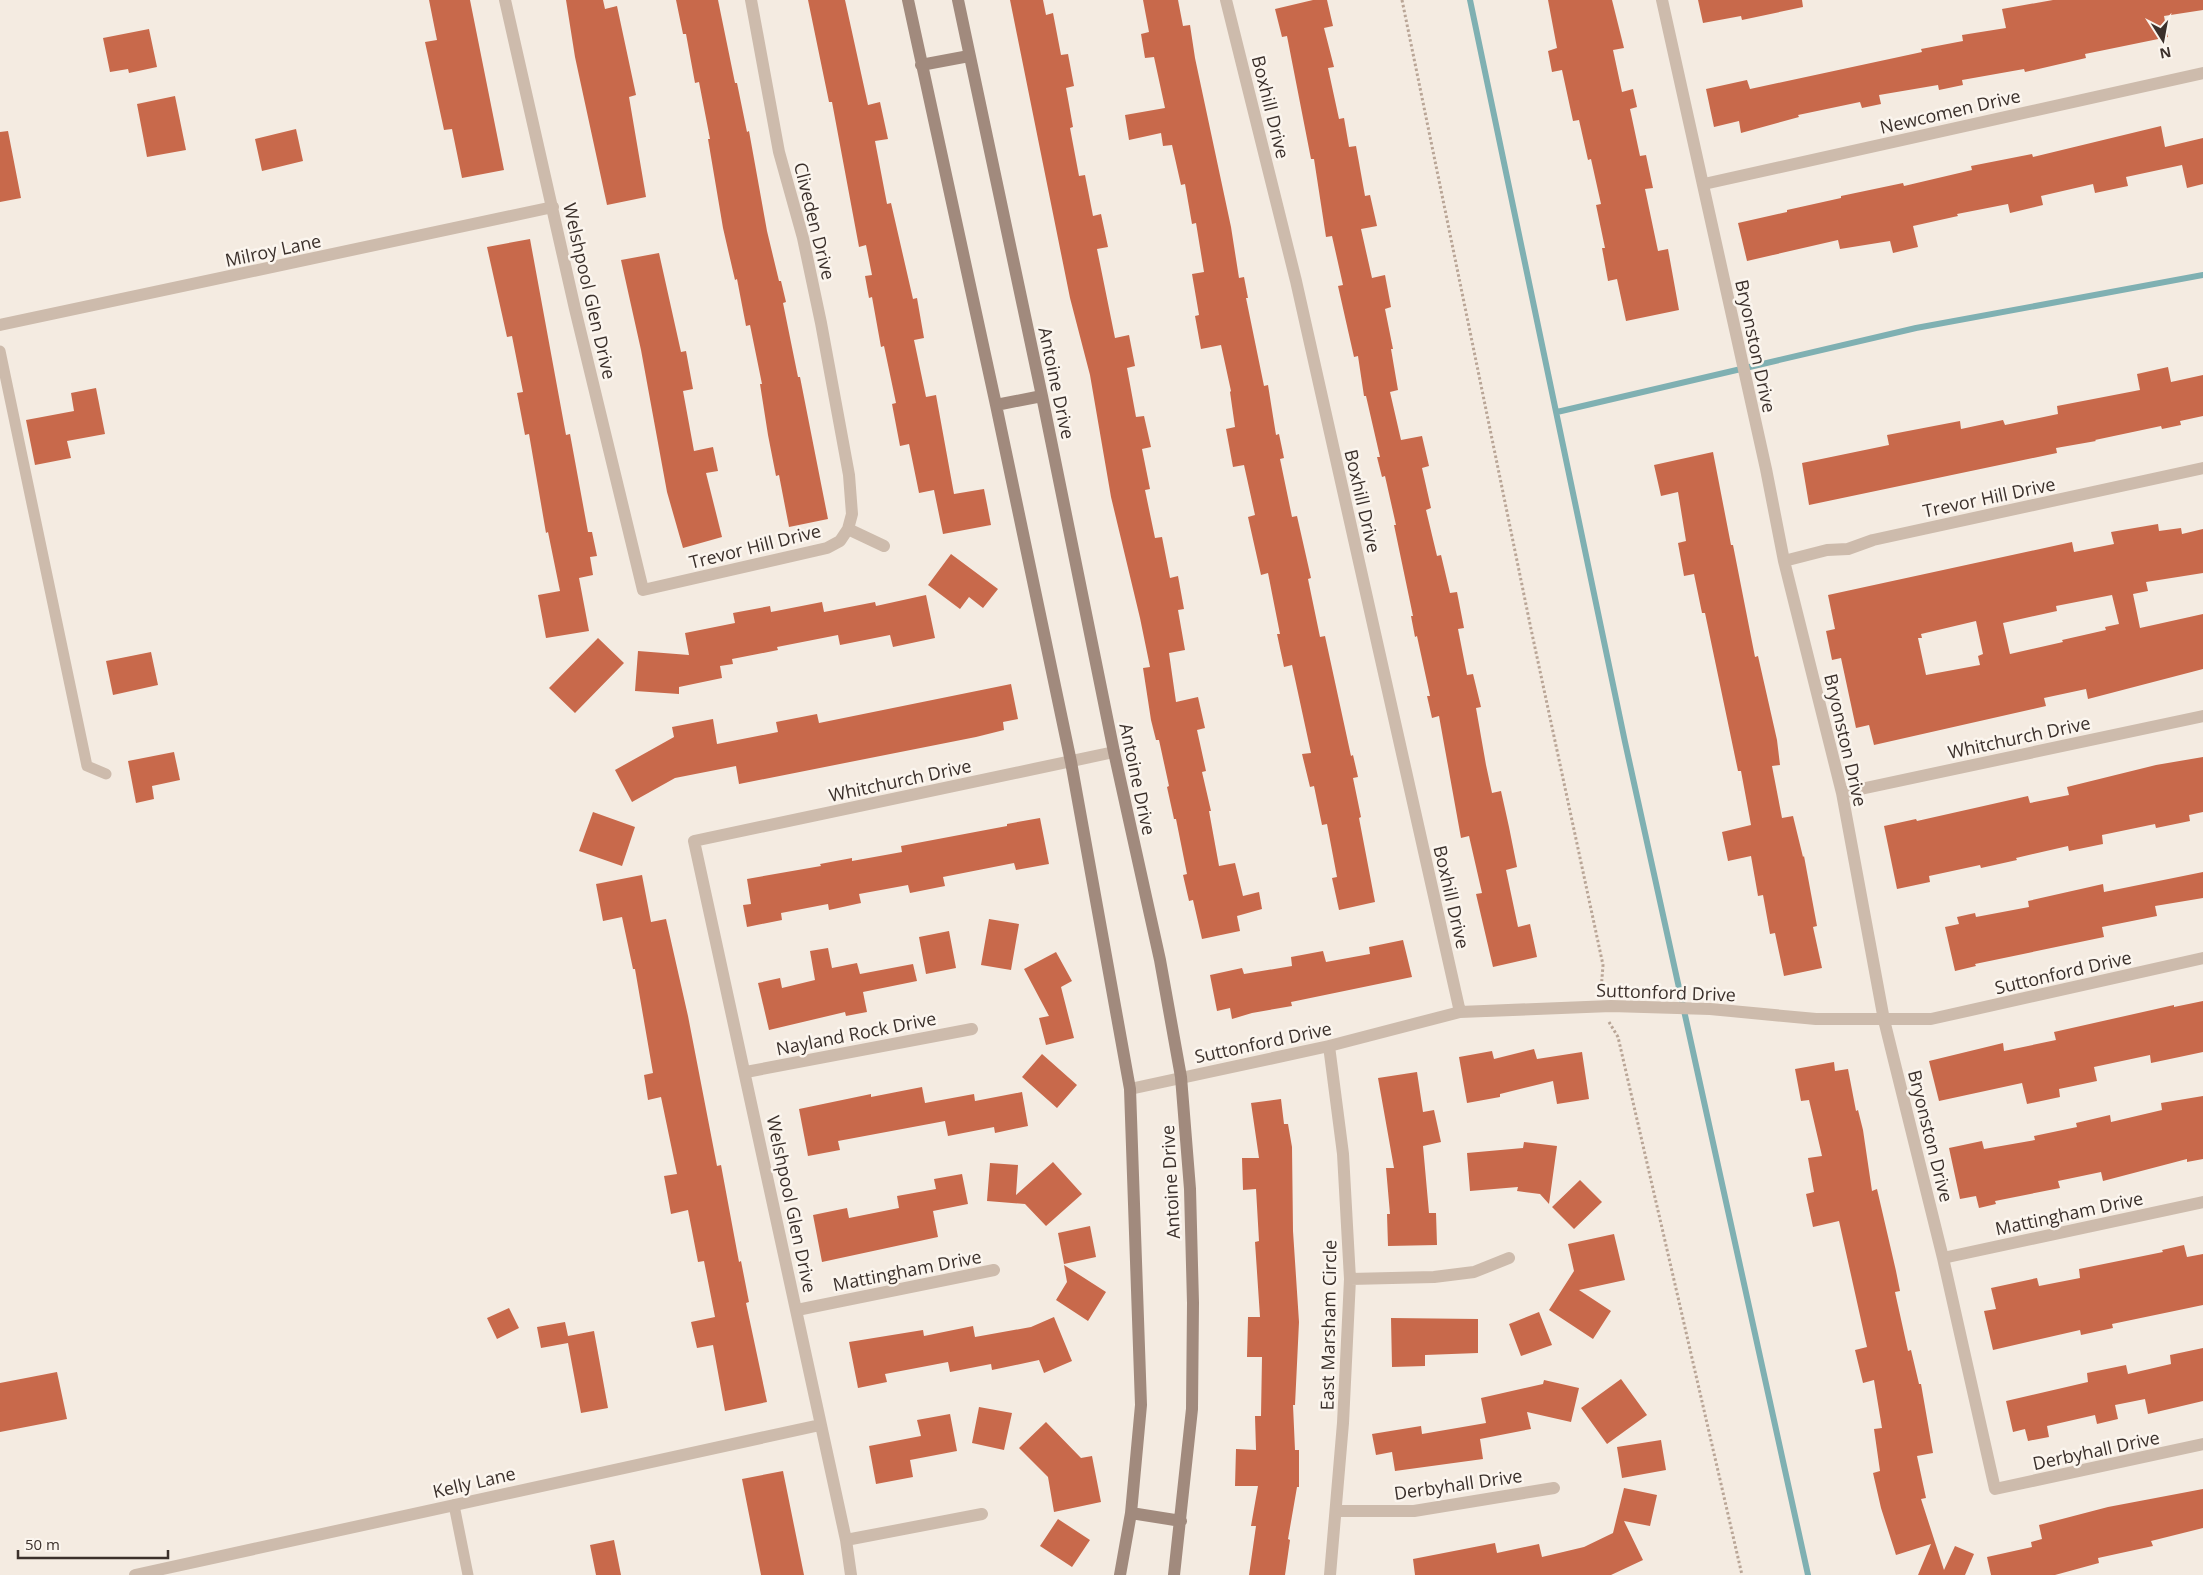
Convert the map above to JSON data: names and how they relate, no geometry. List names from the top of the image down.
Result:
{
  "streets": {
    "main road": ["Antoine Drive"],
    "street": [
      "Boxhill Drive",
      "Newcomen Drive",
      "Cliveden Drive",
      "Milroy Lane",
      "Welshpool Glen Drive",
      "Bryonston Drive",
      "Trevor Hill Drive",
      "Whitchurch Drive",
      "Suttonford Drive",
      "Nayland Rock Drive",
      "Mattingham Drive",
      "East Marsham Circle",
      "Derbyhall Drive",
      "Kelly Lane"
    ]
  },
  "crossings": [
    ["Boxhill Drive", "Suttonford Drive"],
    ["Newcomen Drive", "Bryonston Drive"],
    ["Cliveden Drive", "Trevor Hill Drive"],
    ["Milroy Lane", "Welshpool Glen Drive"],
    ["Welshpool Glen Drive", "Trevor Hill Drive"],
    ["Welshpool Glen Drive", "Whitchurch Drive"],
    ["Welshpool Glen Drive", "Nayland Rock Drive"],
    ["Welshpool Glen Drive", "Mattingham Drive"],
    ["Welshpool Glen Drive", "Kelly Lane"],
    ["Bryonston Drive", "Trevor Hill Drive"],
    ["Bryonston Drive", "Whitchurch Drive"],
    ["Bryonston Drive", "Suttonford Drive"],
    ["Bryonston Drive", "Mattingham Drive"],
    ["Bryonston Drive", "Derbyhall Drive"],
    ["Antoine Drive", "Whitchurch Drive"],
    ["Antoine Drive", "Suttonford Drive"],
    ["Suttonford Drive", "East Marsham Circle"],
    ["East Marsham Circle", "Derbyhall Drive"]
  ],
  "scale_bar": "50 m",
  "north": "bottom"
}
